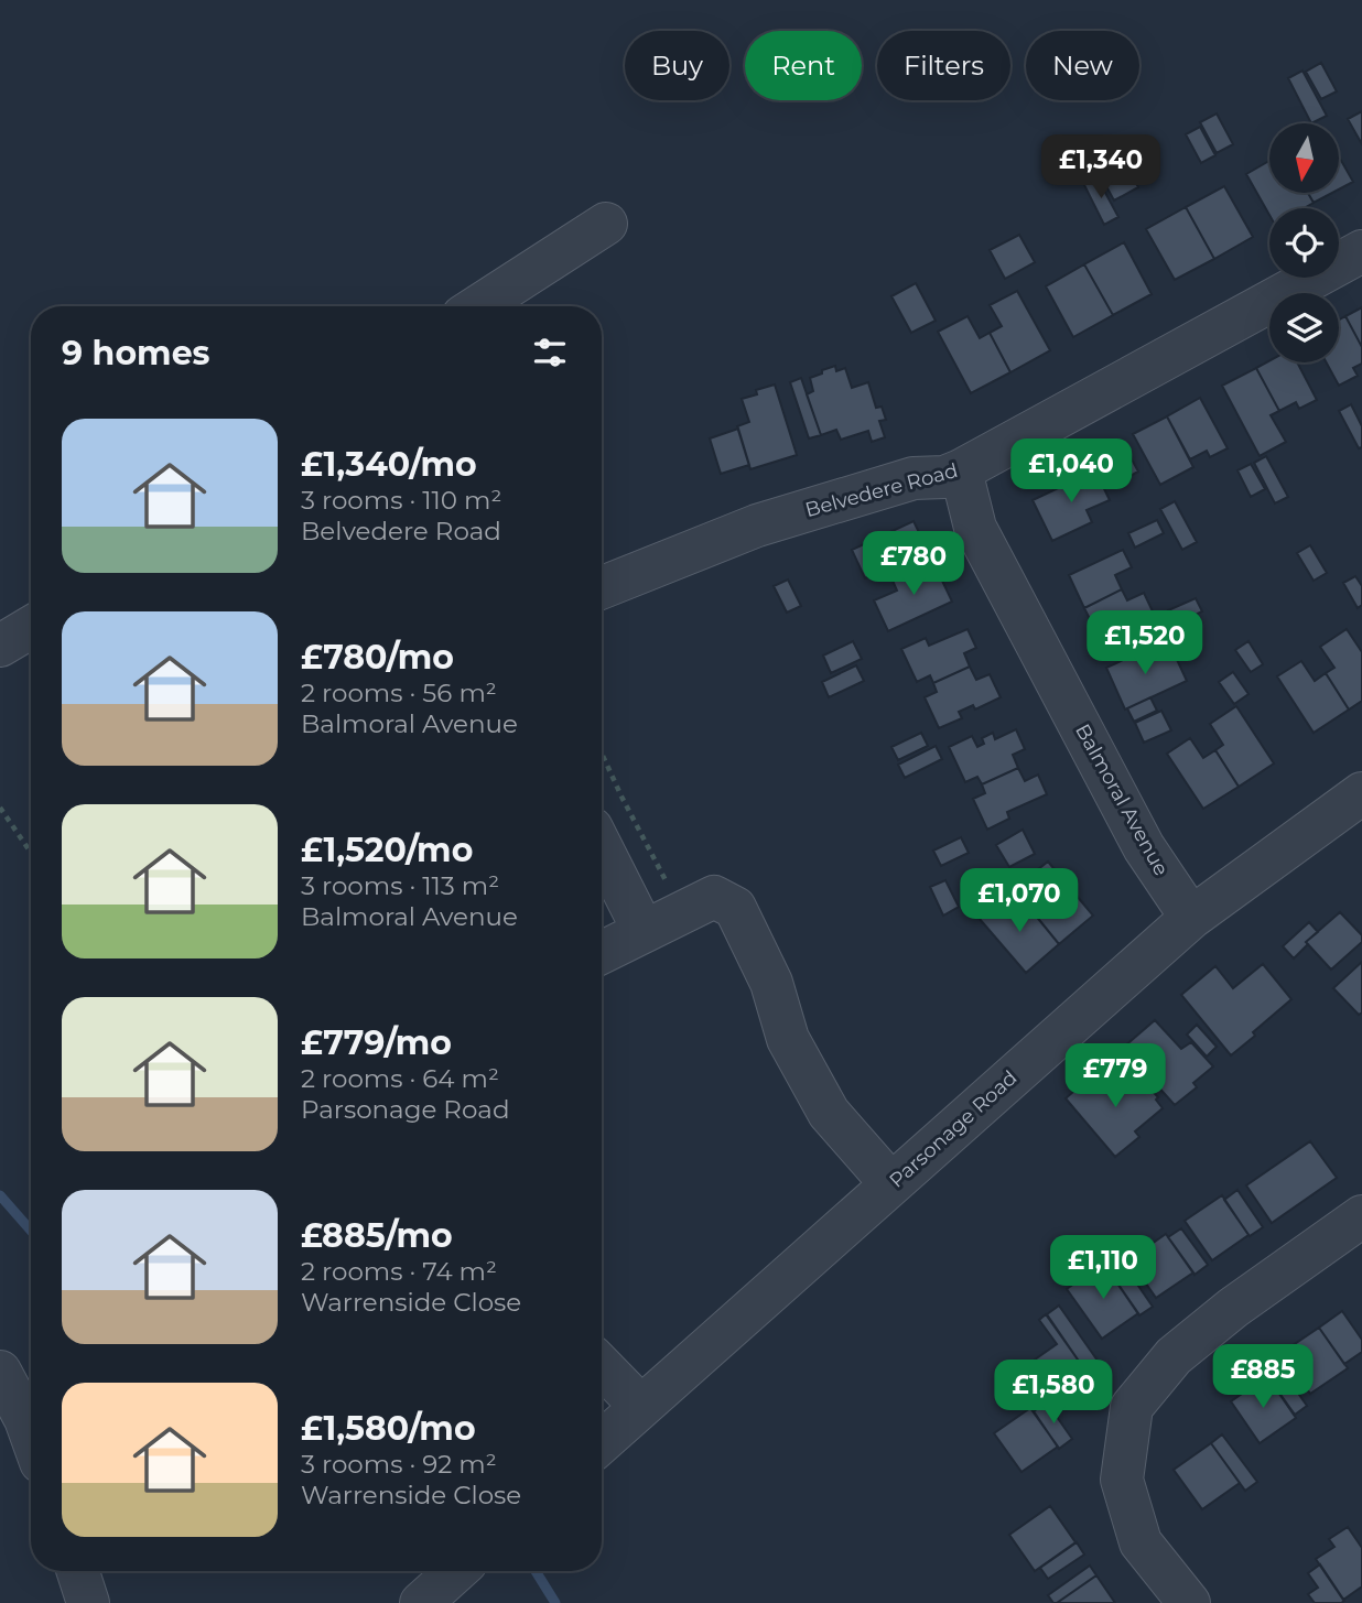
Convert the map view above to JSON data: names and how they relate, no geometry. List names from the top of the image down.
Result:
{
  "streets": {
    "street": ["Belvedere Road", "Balmoral Avenue", "Parsonage Road"]
  },
  "crossings": [
    ["Belvedere Road", "Balmoral Avenue"],
    ["Balmoral Avenue", "Parsonage Road"]
  ],
  "north": "bottom",
  "page": {
    "chip": [
      "Buy",
      "Rent",
      "Filters",
      "New"
    ],
    "price": [
      "£1,340",
      "£1,040",
      "£780",
      "£1,520",
      "£1,070",
      "£779",
      "£1,110",
      "£885",
      "£1,580"
    ],
    "heading": "9 homes",
    "list": [
      {
        "name": "£1,340/mo",
        "note": "3 rooms · 110 m² · Belvedere Road"
      },
      {
        "name": "£780/mo",
        "note": "2 rooms · 56 m² · Balmoral Avenue"
      },
      {
        "name": "£1,520/mo",
        "note": "3 rooms · 113 m² · Balmoral Avenue"
      },
      {
        "name": "£779/mo",
        "note": "2 rooms · 64 m² · Parsonage Road"
      },
      {
        "name": "£885/mo",
        "note": "2 rooms · 74 m² · Warrenside Close"
      },
      {
        "name": "£1,580/mo",
        "note": "3 rooms · 92 m² · Warrenside Close"
      }
    ]
  }
}
